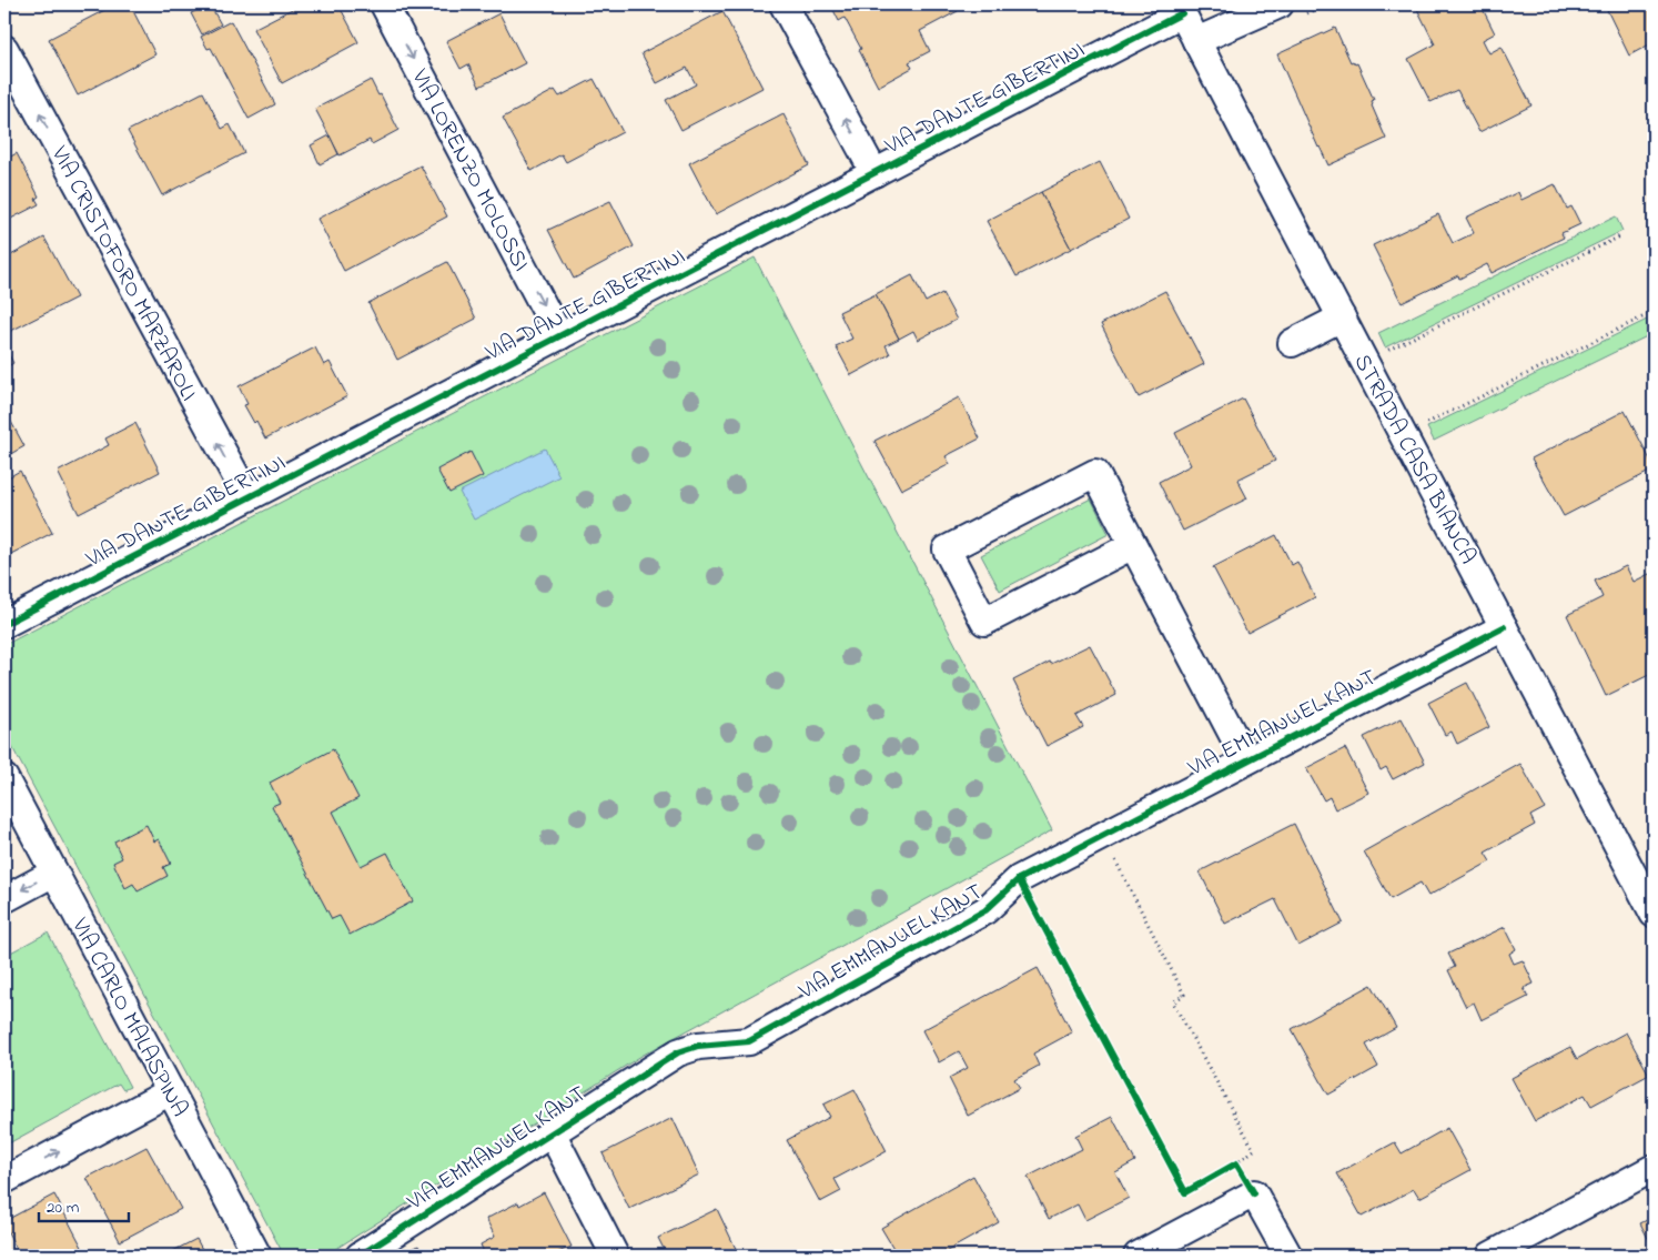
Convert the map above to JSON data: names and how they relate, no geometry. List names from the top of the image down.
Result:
{
  "streets": {
    "street": [
      "VIA DANTE GIBERTINI",
      "VIA LORENZO MOLOSSI",
      "VIA CRISTOFORO MARZAROLI",
      "STRADA CASA BIANCA",
      "VIA EMMANUEL KANT",
      "VIA CARLO MALASPINA"
    ]
  },
  "crossings": [
    ["VIA DANTE GIBERTINI", "VIA LORENZO MOLOSSI"],
    ["VIA DANTE GIBERTINI", "VIA CRISTOFORO MARZAROLI"],
    ["VIA DANTE GIBERTINI", "STRADA CASA BIANCA"],
    ["STRADA CASA BIANCA", "VIA EMMANUEL KANT"]
  ],
  "one_way": ["VIA LORENZO MOLOSSI", "VIA CRISTOFORO MARZAROLI"],
  "scale_bar": "20 m"
}
